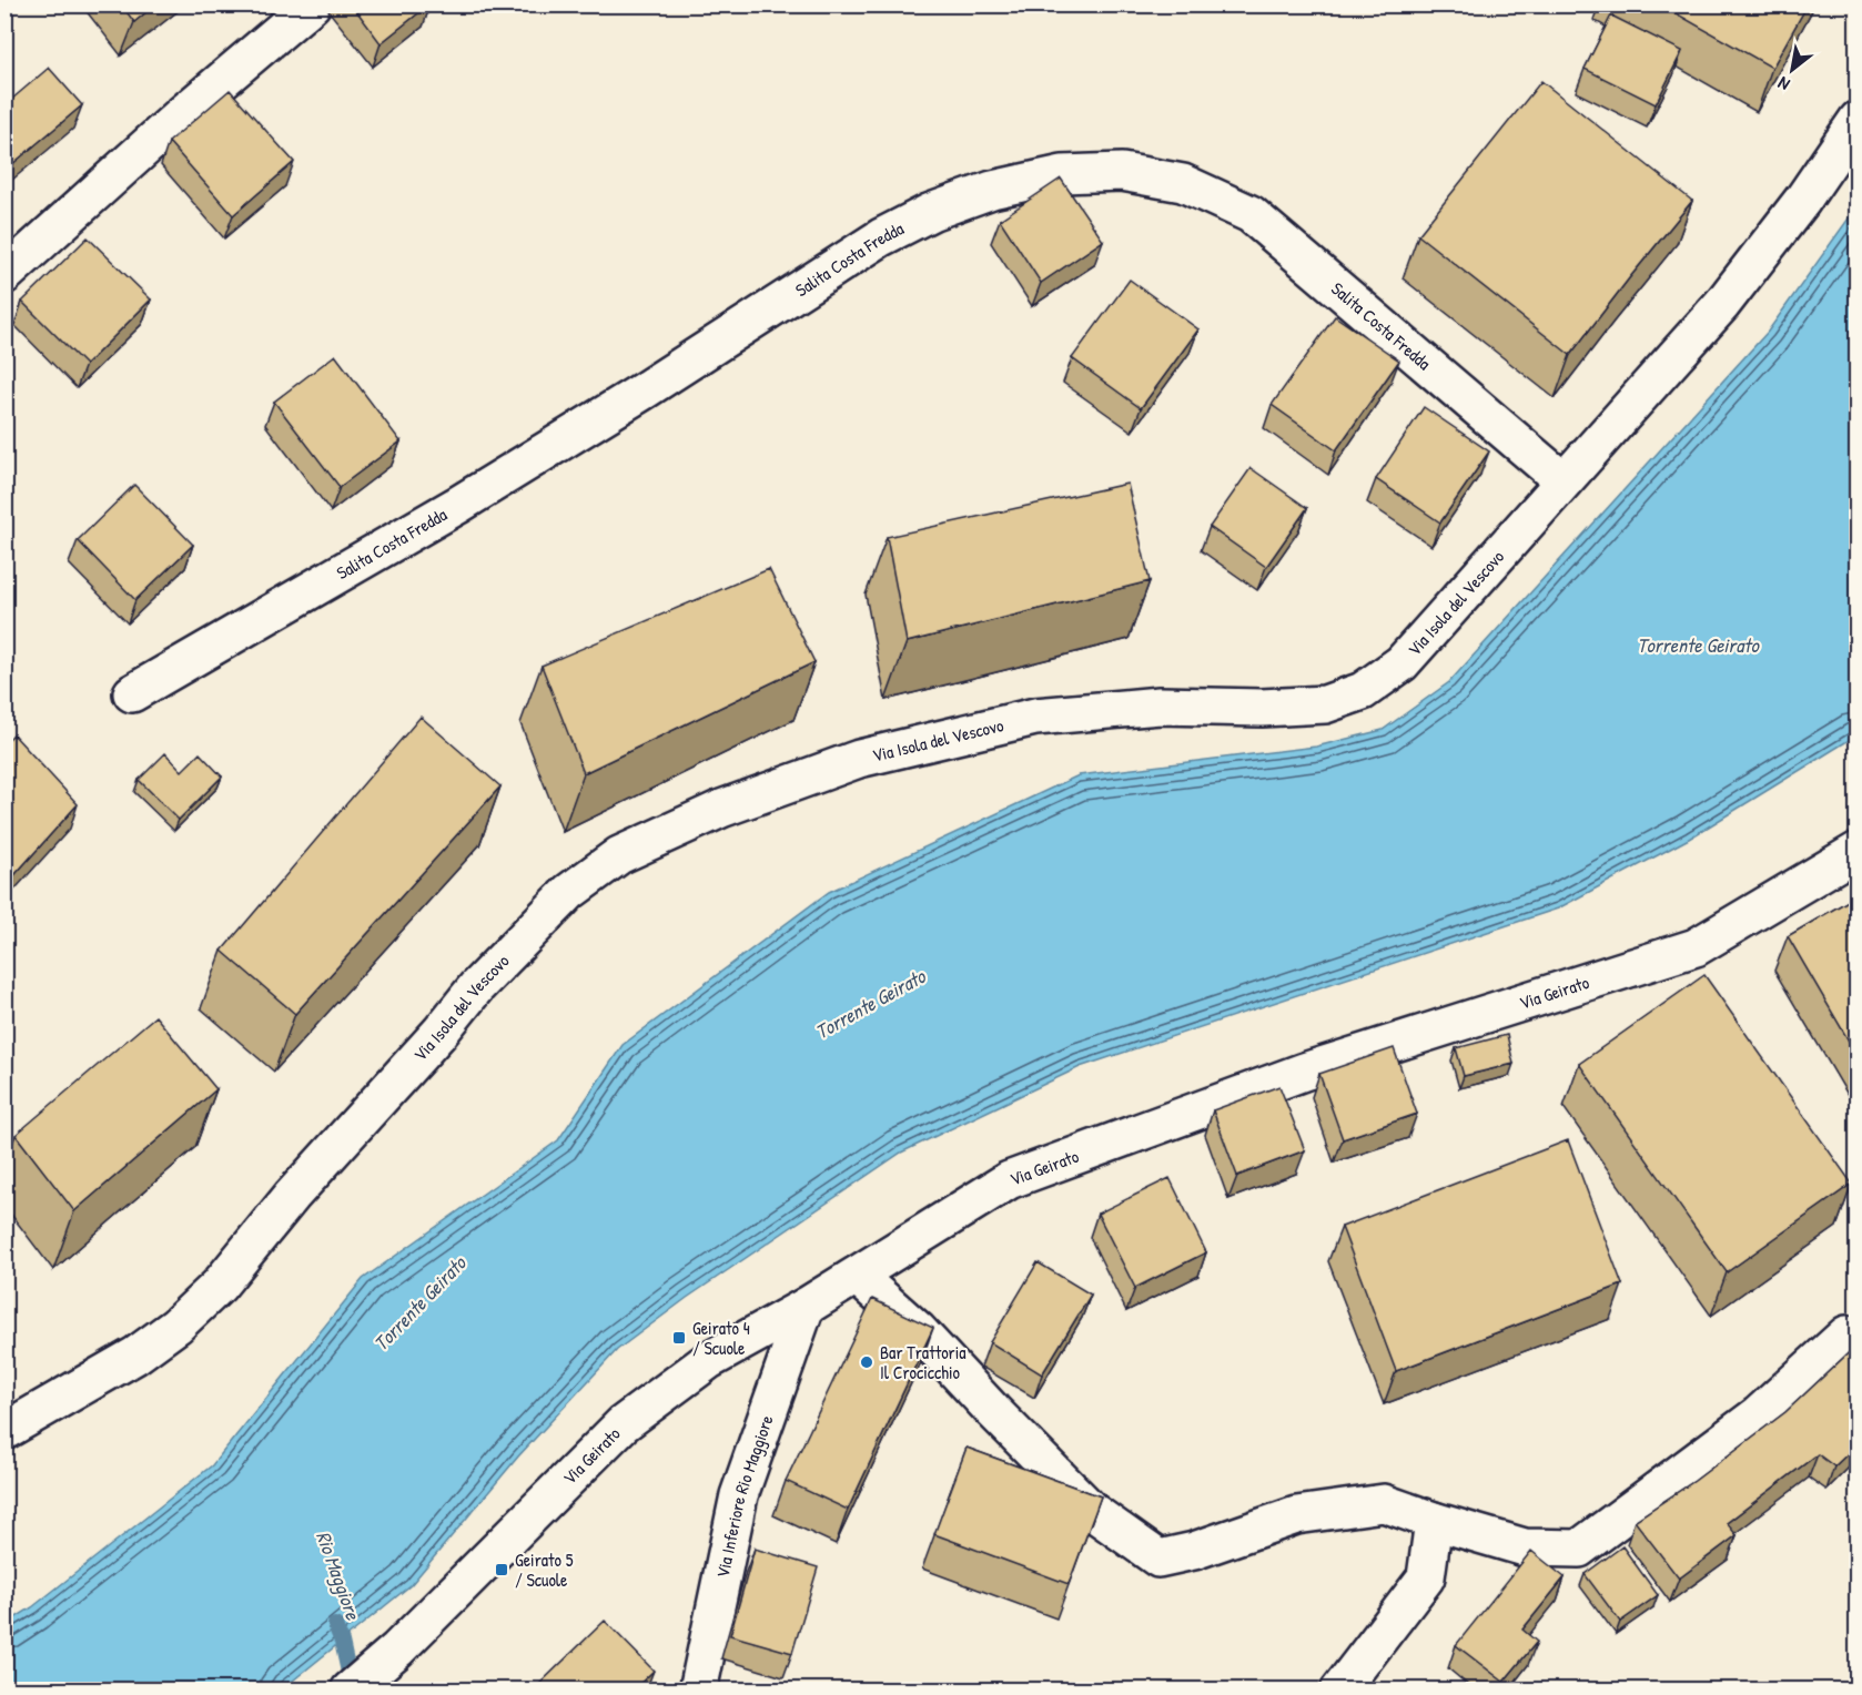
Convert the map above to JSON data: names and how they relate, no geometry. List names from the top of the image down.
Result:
{
  "streets": {
    "street": [
      "Salita Costa Fredda",
      "Via Isola del Vescovo",
      "Via Geirato",
      "Via Inferiore Rio Maggiore"
    ]
  },
  "crossings": [
    ["Salita Costa Fredda", "Via Isola del Vescovo"],
    ["Via Geirato", "Via Inferiore Rio Maggiore"]
  ],
  "water": ["Torrente Geirato", "Rio Maggiore"],
  "places": {
    "transit": ["Geirato 4 / Scuole", "Geirato 5 / Scuole"],
    "other": ["Bar Trattoria Il Crocicchio"]
  },
  "north": "bottom left"
}
